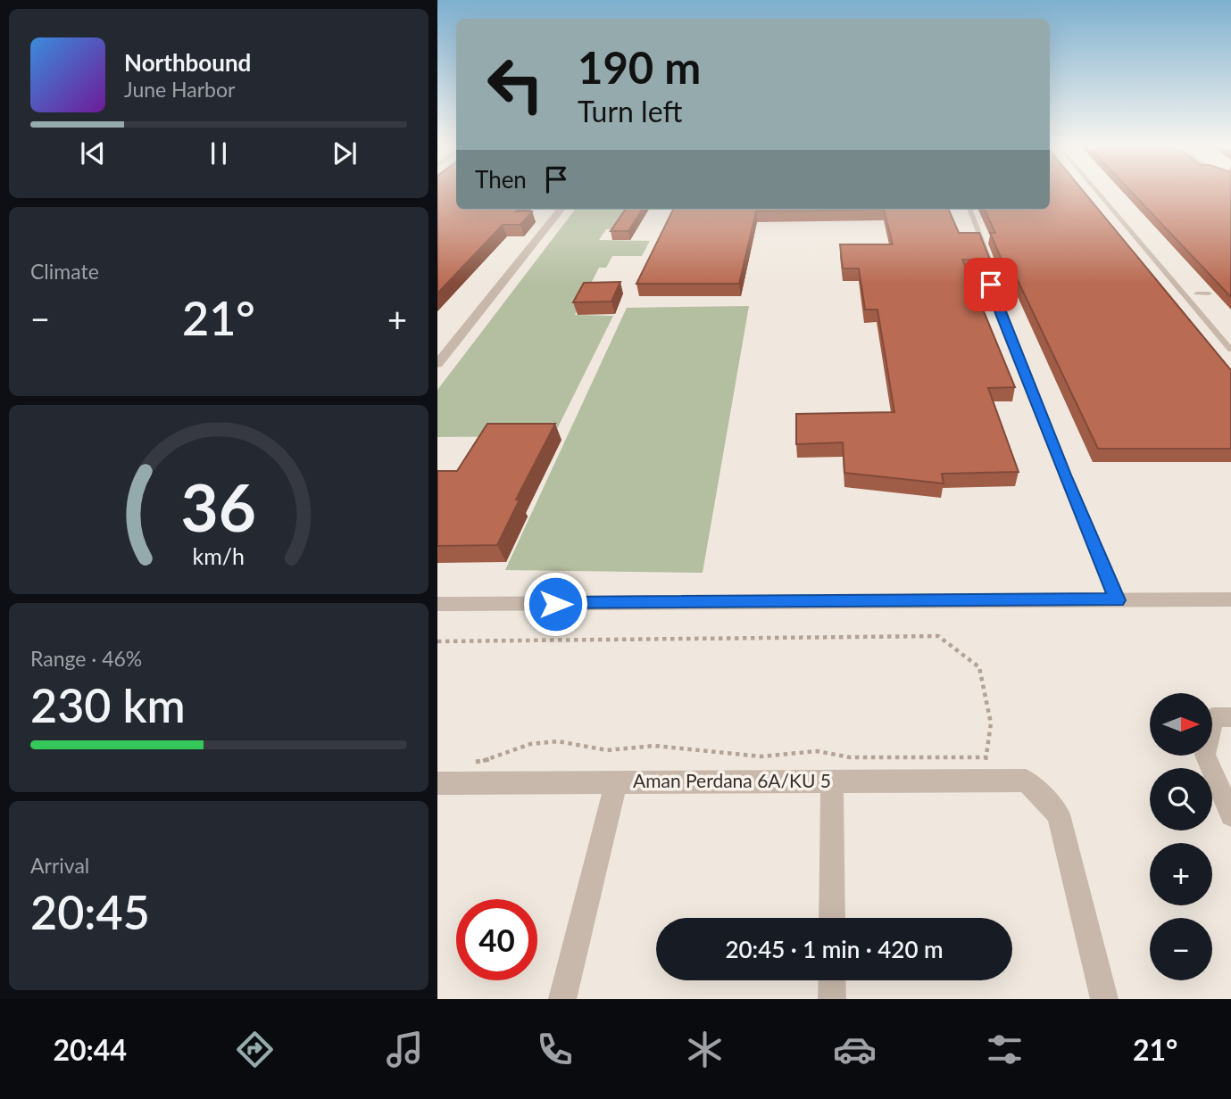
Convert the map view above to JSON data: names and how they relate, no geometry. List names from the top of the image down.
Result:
{
  "streets": {
    "street": ["Aman Perdana 6A/KU 5"]
  },
  "north": "right",
  "page": {
    "turn": ["190 m", "Turn left"],
    "song": ["Northbound", "June Harbor"],
    "then": "Then",
    "tile": [
      "Climate",
      ["Range · 46%", "230 km"],
      ["Arrival", "20:45"]
    ],
    "heat": ["−", "21°", "+"],
    "map_buttons": ["+", "−"],
    "limit": "40",
    "trip": "20:45 · 1 min · 420 m",
    "tabs": ["20:44", "21°"],
    "gauge": ["36", "km/h"]
  }
}
